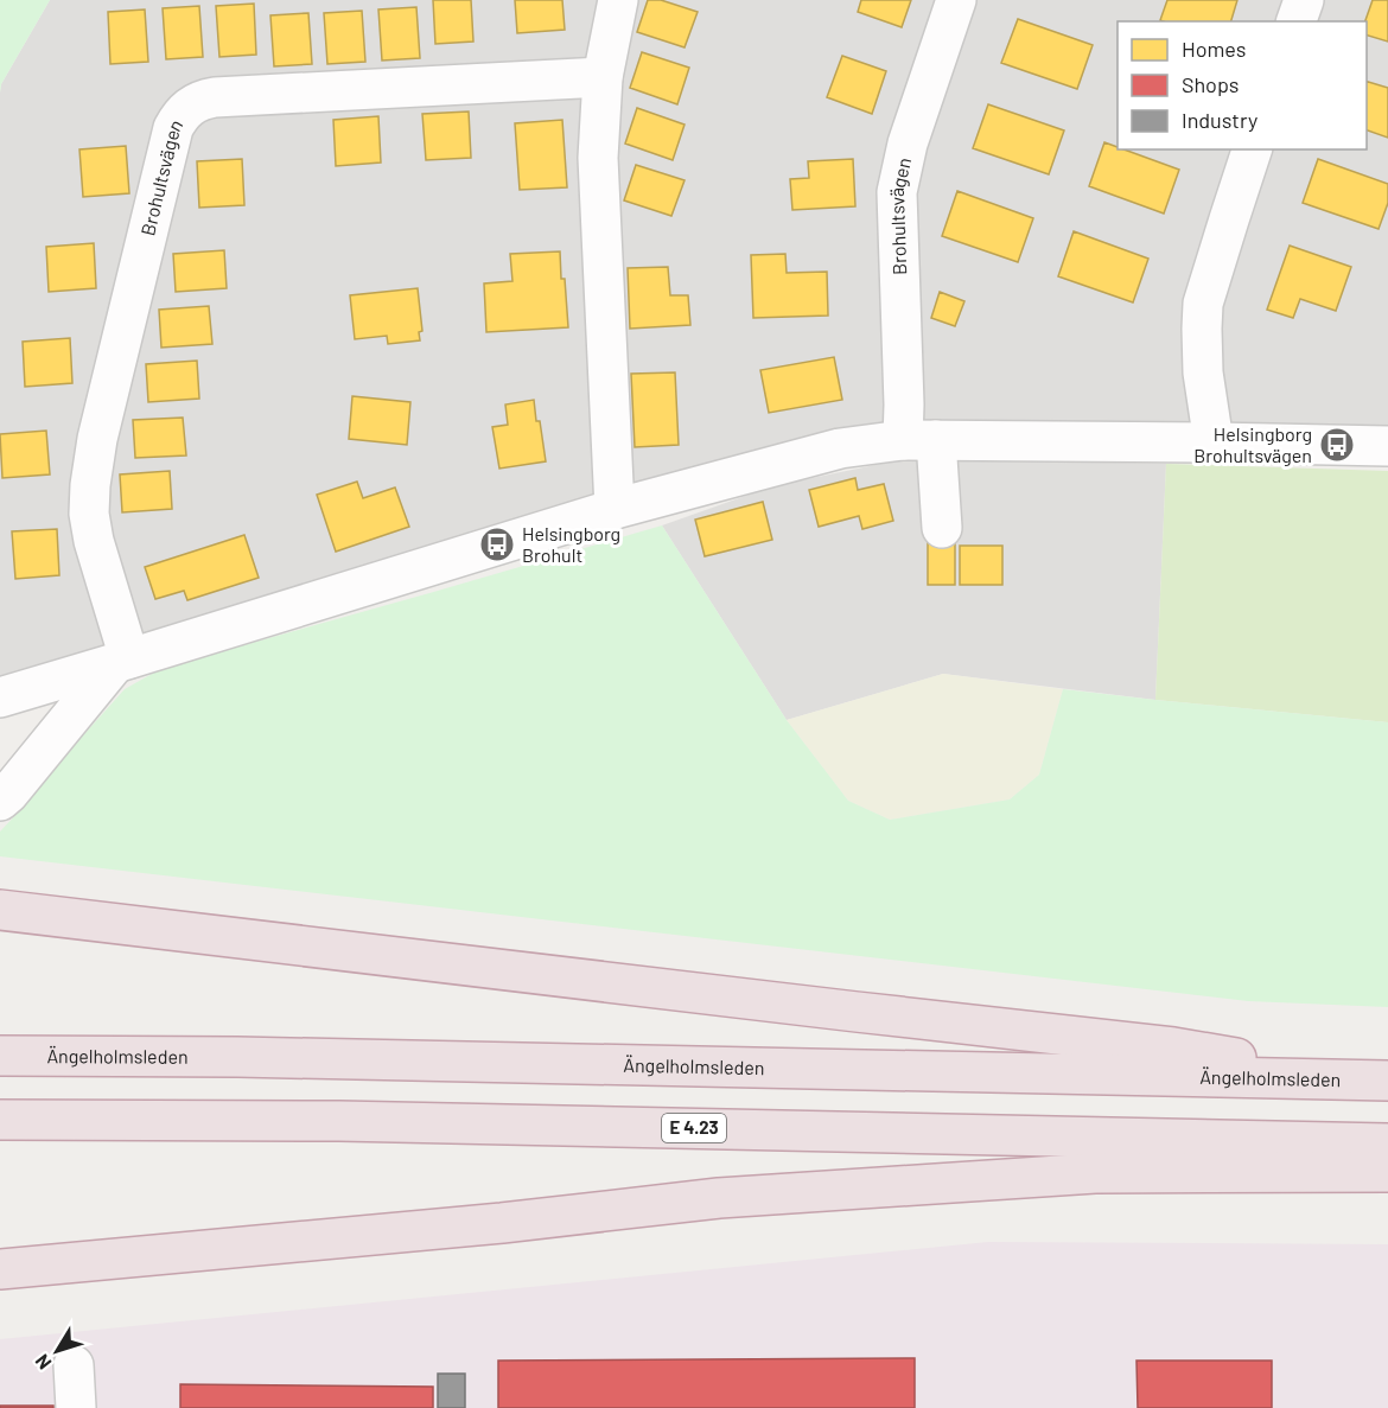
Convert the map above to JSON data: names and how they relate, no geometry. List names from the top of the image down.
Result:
{
  "streets": {
    "highway": ["Ängelholmsleden", "E 4.23"],
    "street": ["Brohultsvägen"]
  },
  "places": {
    "bus stop": ["Helsingborg Brohultsvägen", "Helsingborg Brohult"]
  },
  "legend": ["Homes", "Shops", "Industry"],
  "north": "bottom left"
}
